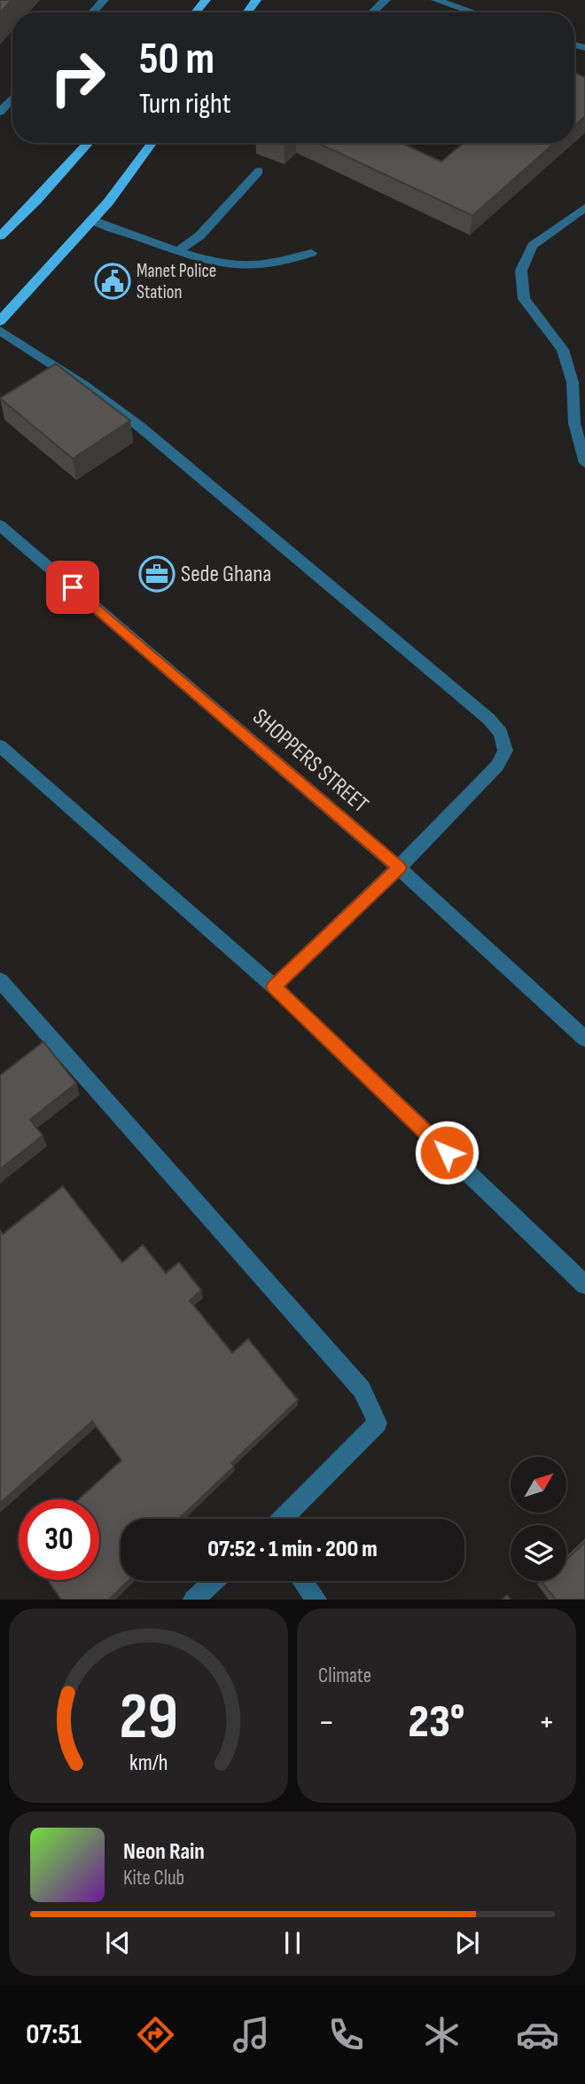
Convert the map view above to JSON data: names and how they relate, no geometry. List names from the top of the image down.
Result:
{
  "streets": {
    "street": ["SHOPPERS STREET"]
  },
  "places": {
    "public building": ["Manet Police Station"],
    "office": ["Sede Ghana"]
  },
  "north": "top right",
  "page": {
    "turn": ["50 m", "Turn right"],
    "limit": "30",
    "trip": "07:52 · 1 min · 200 m",
    "tile": "Climate",
    "heat": ["−", "23°", "+"],
    "song": ["Neon Rain", "Kite Club"],
    "tabs": "07:51",
    "gauge": ["29", "km/h"]
  }
}
